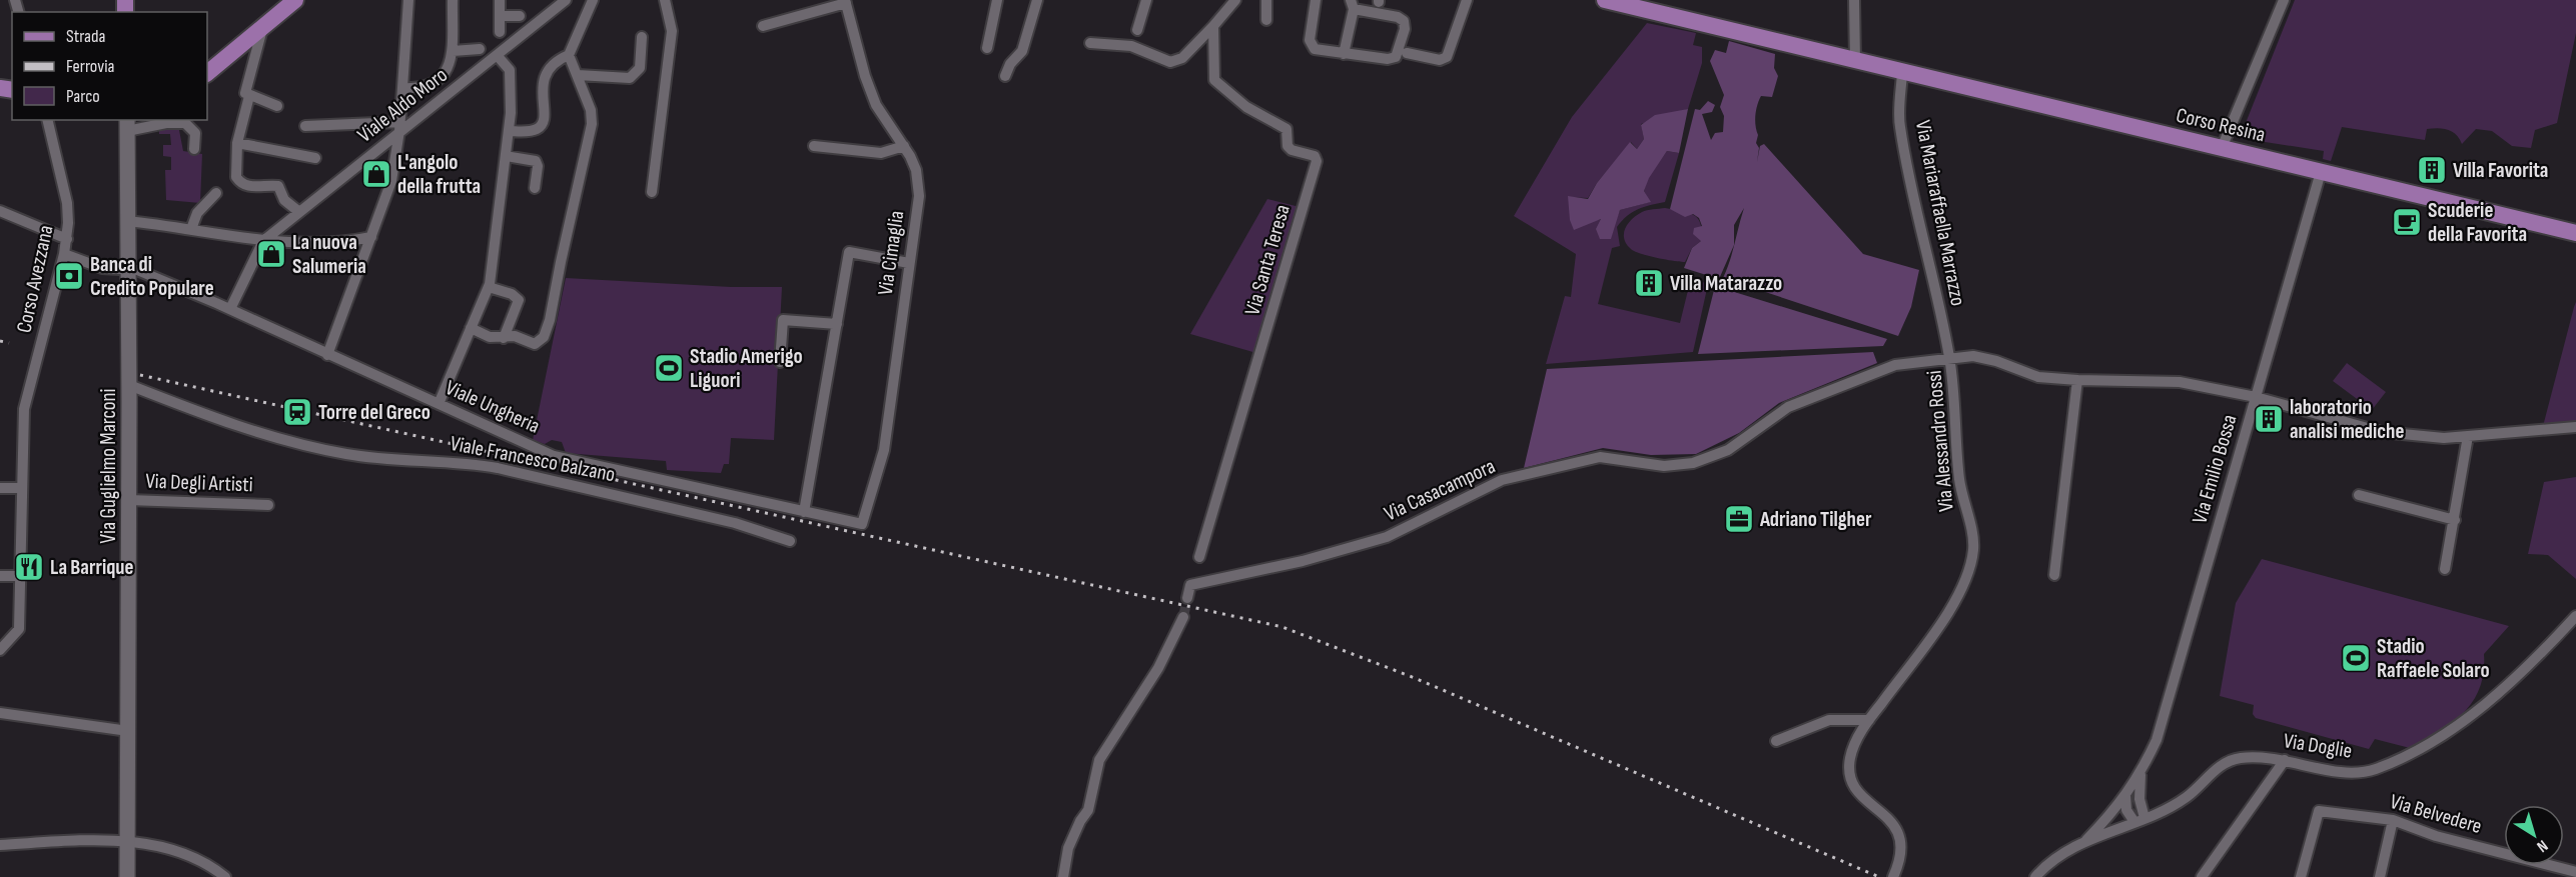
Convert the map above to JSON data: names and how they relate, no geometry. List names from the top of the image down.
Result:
{
  "streets": {
    "main road": ["Corso Resina"],
    "street": [
      "Viale Aldo Moro",
      "Via Mariaraffaella Marrazzo",
      "Via Cimaglia",
      "Via Santa Teresa",
      "Corso Avezzana",
      "Viale Ungheria",
      "Via Alessandro Rossi",
      "Viale Francesco Balzano",
      "Via Guglielmo Marconi",
      "Via Emilio Bossa",
      "Via Degli Artisti",
      "Via Casacampora",
      "Via Doglie",
      "Via Belvedere"
    ]
  },
  "crossings": [
    ["Corso Resina", "Via Mariaraffaella Marrazzo"],
    ["Corso Resina", "Via Emilio Bossa"],
    ["Via Mariaraffaella Marrazzo", "Via Alessandro Rossi"],
    ["Via Mariaraffaella Marrazzo", "Via Casacampora"],
    ["Via Cimaglia", "Viale Ungheria"],
    ["Corso Avezzana", "Viale Ungheria"],
    ["Viale Ungheria", "Via Guglielmo Marconi"],
    ["Via Alessandro Rossi", "Via Emilio Bossa"],
    ["Via Alessandro Rossi", "Via Casacampora"],
    ["Viale Francesco Balzano", "Via Guglielmo Marconi"],
    ["Via Guglielmo Marconi", "Via Degli Artisti"],
    ["Via Emilio Bossa", "Via Doglie"]
  ],
  "places": {
    "building": ["Villa Favorita", "Villa Matarazzo", "laboratorio analisi mediche"],
    "shop": ["L'angolo della frutta", "La nuova Salumeria"],
    "cafe": ["Scuderie della Favorita"],
    "bank": ["Banca di Credito Populare"],
    "sports": ["Stadio Amerigo Liguori", "Stadio Raffaele Solaro"],
    "station": ["Torre del Greco"],
    "office": ["Adriano Tilgher"],
    "restaurant": ["La Barrique"]
  },
  "legend": ["Strada", "Ferrovia", "Parco"],
  "north": "bottom right"
}
